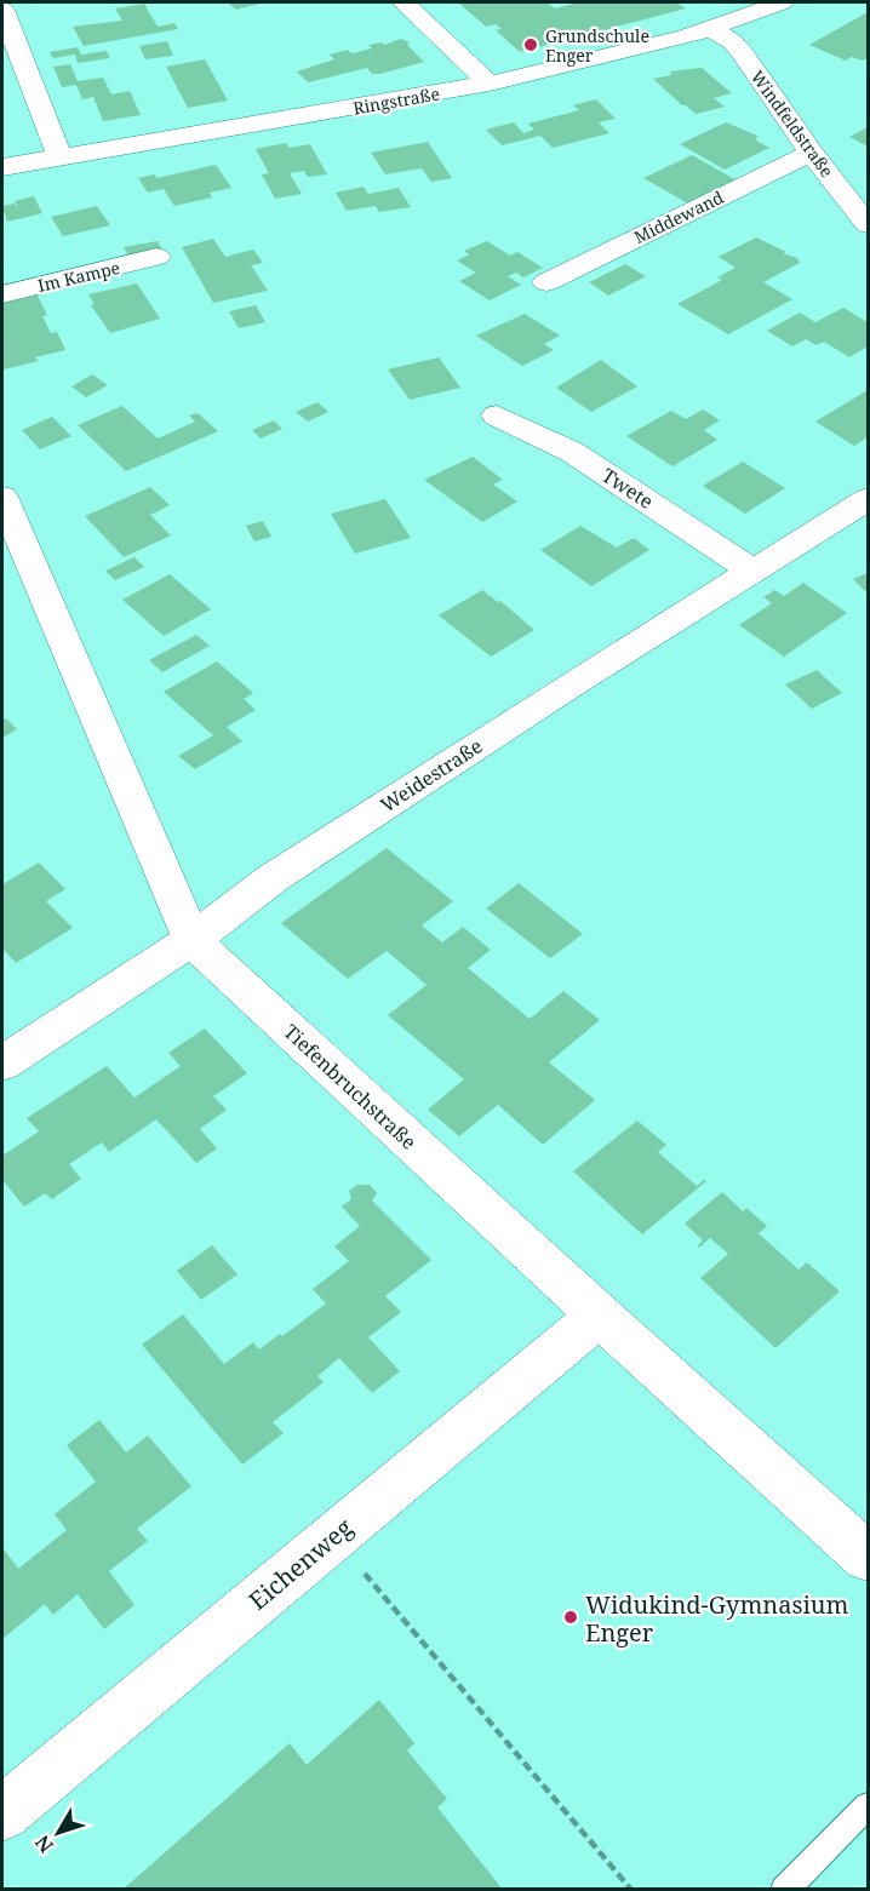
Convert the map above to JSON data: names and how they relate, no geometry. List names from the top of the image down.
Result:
{
  "streets": {
    "street": [
      "Ringstraße",
      "Windfeldstraße",
      "Middewand",
      "Im Kampe",
      "Twete",
      "Weidestraße",
      "Tiefenbruchstraße",
      "Eichenweg"
    ]
  },
  "crossings": [
    ["Ringstraße", "Windfeldstraße"],
    ["Windfeldstraße", "Middewand"],
    ["Twete", "Weidestraße"],
    ["Weidestraße", "Tiefenbruchstraße"],
    ["Tiefenbruchstraße", "Eichenweg"]
  ],
  "places": ["Grundschule Enger", "Widukind-Gymnasium Enger"],
  "north": "bottom left"
}
